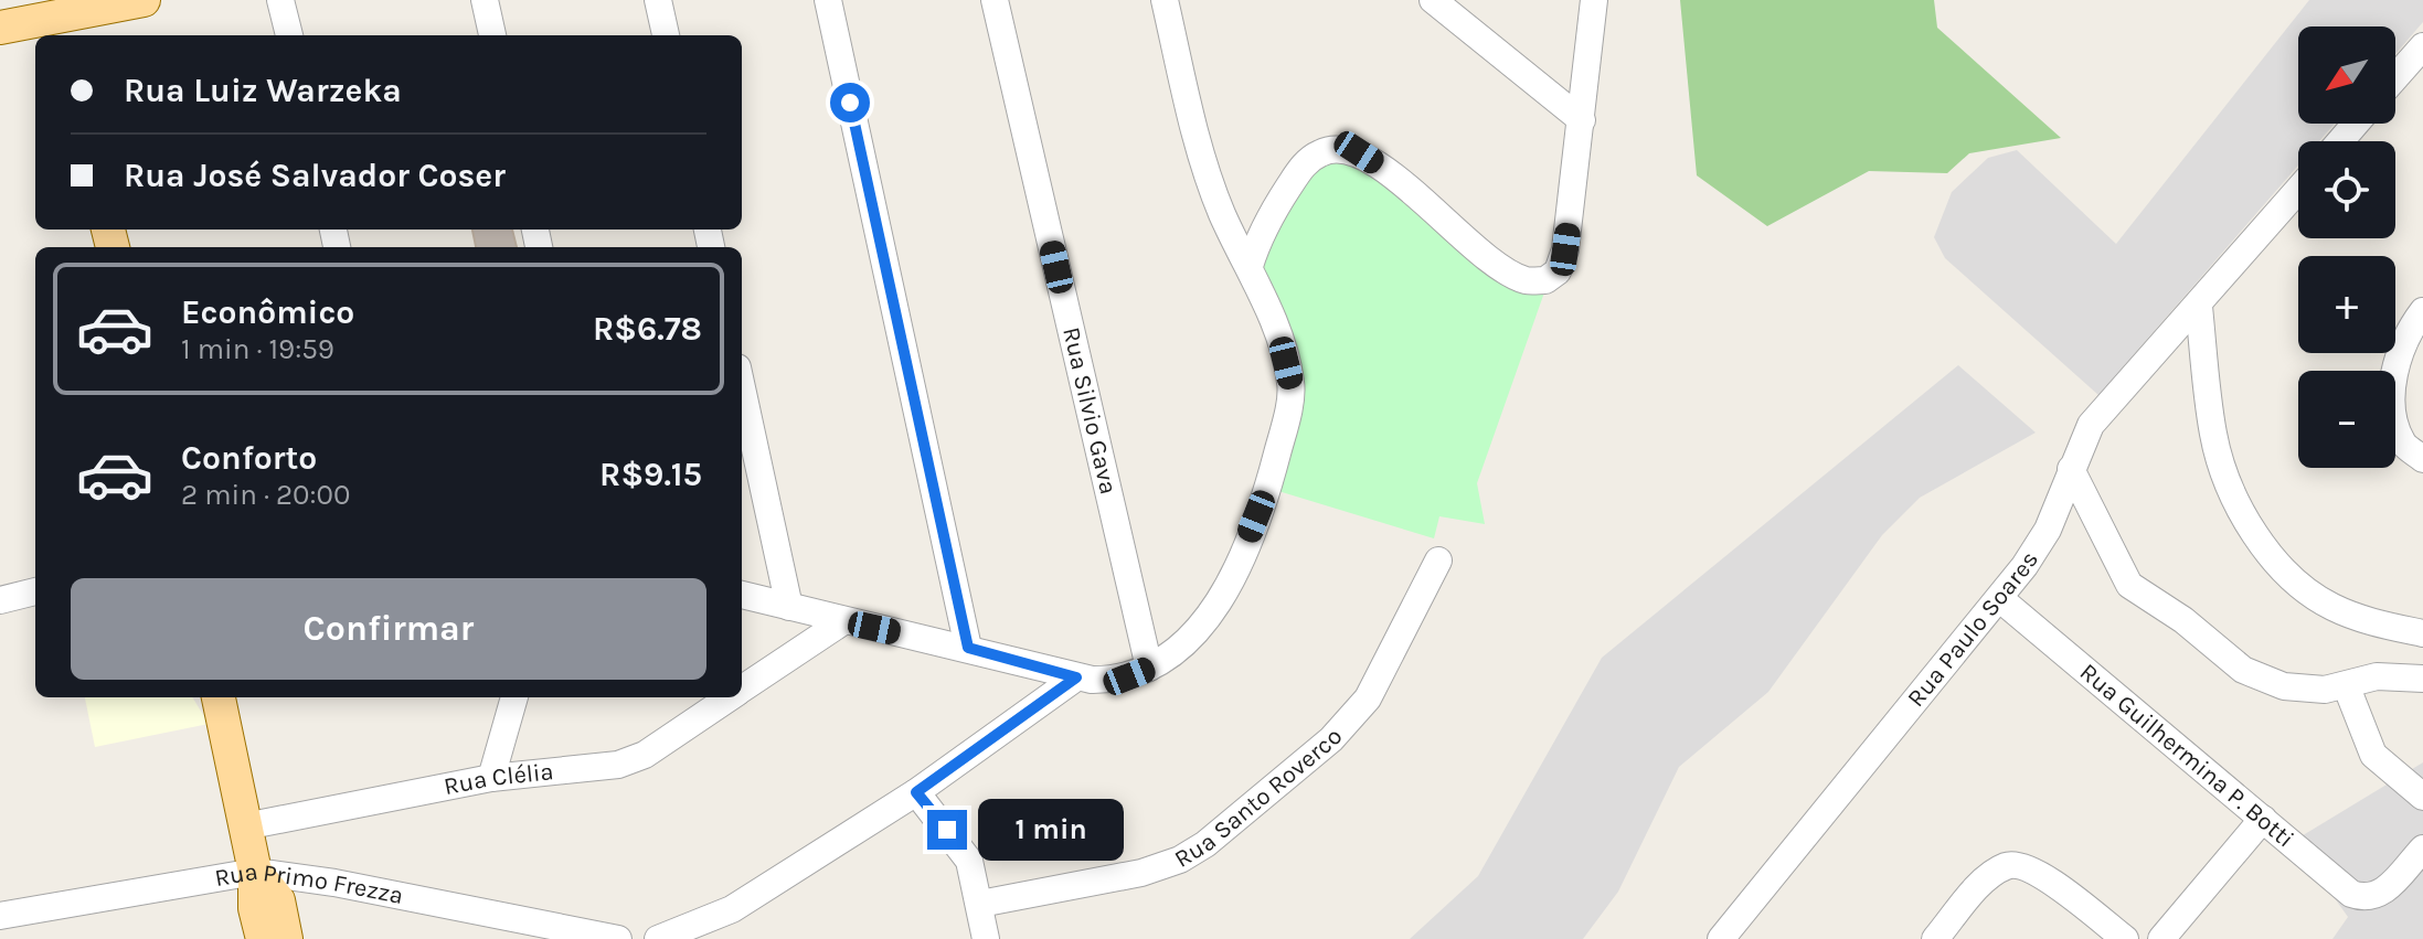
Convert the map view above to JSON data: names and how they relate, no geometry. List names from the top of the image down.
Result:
{
  "streets": {
    "street": [
      "Rua Silvio Gava",
      "Rua Paulo Soares",
      "Rua Guilhermina P. Botti",
      "Rua Clélia",
      "Rua Santo Roverco",
      "Rua Primo Frezza"
    ]
  },
  "crossings": [
    ["Rua Paulo Soares", "Rua Guilhermina P. Botti"]
  ],
  "north": "bottom left",
  "page": {
    "map_buttons": ["+", "−"],
    "banner": ["Rua Luiz Warzeka", "Rua José Salvador Coser"],
    "list": [
      {
        "name": "Econômico",
        "note": "1 min · 19:59",
        "value": "R$6.78"
      },
      {
        "name": "Conforto",
        "note": "2 min · 20:00",
        "value": "R$9.15"
      }
    ],
    "buttons": "Confirmar",
    "bubble": "1 min"
  }
}
